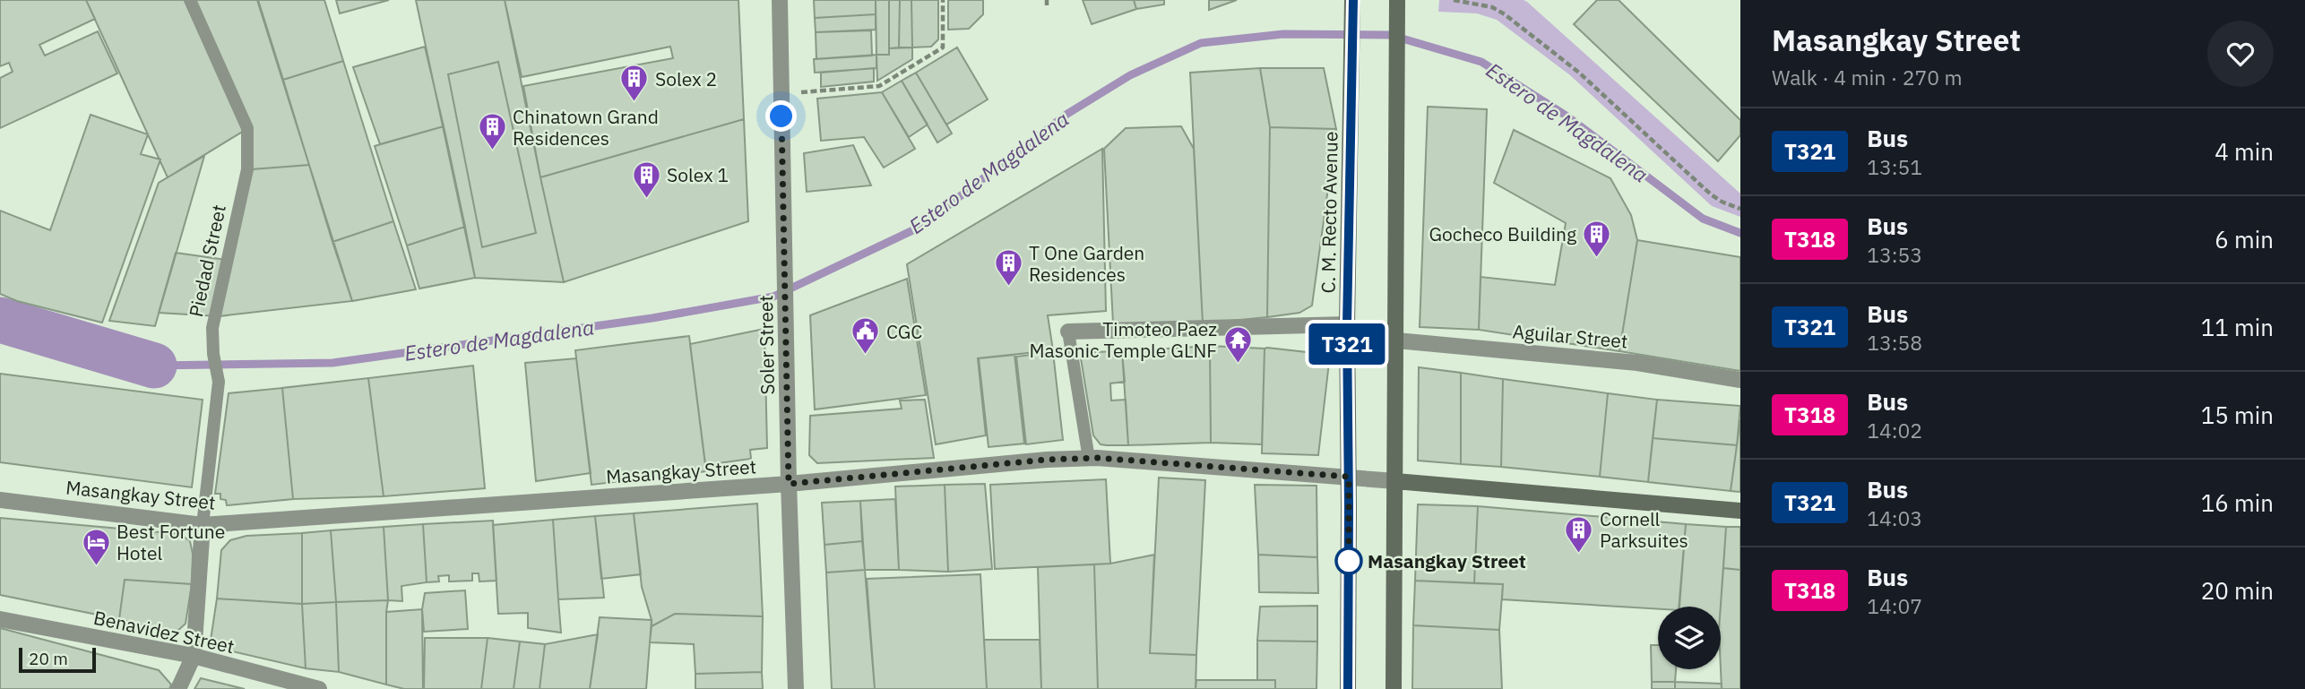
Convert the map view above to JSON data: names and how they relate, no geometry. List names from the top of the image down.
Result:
{
  "streets": {
    "main road": ["C. M. Recto Avenue", "Masangkay Street"],
    "street": [
      "Piedad Street",
      "Aguilar Street",
      "Soler Street",
      "Benavidez Street"
    ]
  },
  "crossings": [
    ["C. M. Recto Avenue", "Masangkay Street"],
    ["Piedad Street", "Masangkay Street"],
    ["Piedad Street", "Benavidez Street"],
    ["Soler Street", "Masangkay Street"]
  ],
  "water": ["Estero de Magdalena"],
  "places": {
    "building": [
      "Solex 2",
      "Chinatown Grand Residences",
      "Solex 1",
      "Gocheco Building",
      "T One Garden Residences",
      "Cornell Parksuites"
    ],
    "public building": ["CGC"],
    "temple": ["Timoteo Paez Masonic Temple GLNF"],
    "other": ["Masangkay Street"],
    "hotel": ["Best Fortune Hotel"]
  },
  "lines": ["bus line T321"],
  "scale_bar": "20 m",
  "page": {
    "on_map": "T321",
    "heading": ["Masangkay Street", "Walk · 4 min · 270 m"],
    "list": [
      {
        "mark": "T321",
        "name": "Bus",
        "note": "13:51",
        "value": "4 min"
      },
      {
        "mark": "T318",
        "name": "Bus",
        "note": "13:53",
        "value": "6 min"
      },
      {
        "mark": "T321",
        "name": "Bus",
        "note": "13:58",
        "value": "11 min"
      },
      {
        "mark": "T318",
        "name": "Bus",
        "note": "14:02",
        "value": "15 min"
      },
      {
        "mark": "T321",
        "name": "Bus",
        "note": "14:03",
        "value": "16 min"
      },
      {
        "mark": "T318",
        "name": "Bus",
        "note": "14:07",
        "value": "20 min"
      }
    ],
    "scale": "20 m"
  }
}
